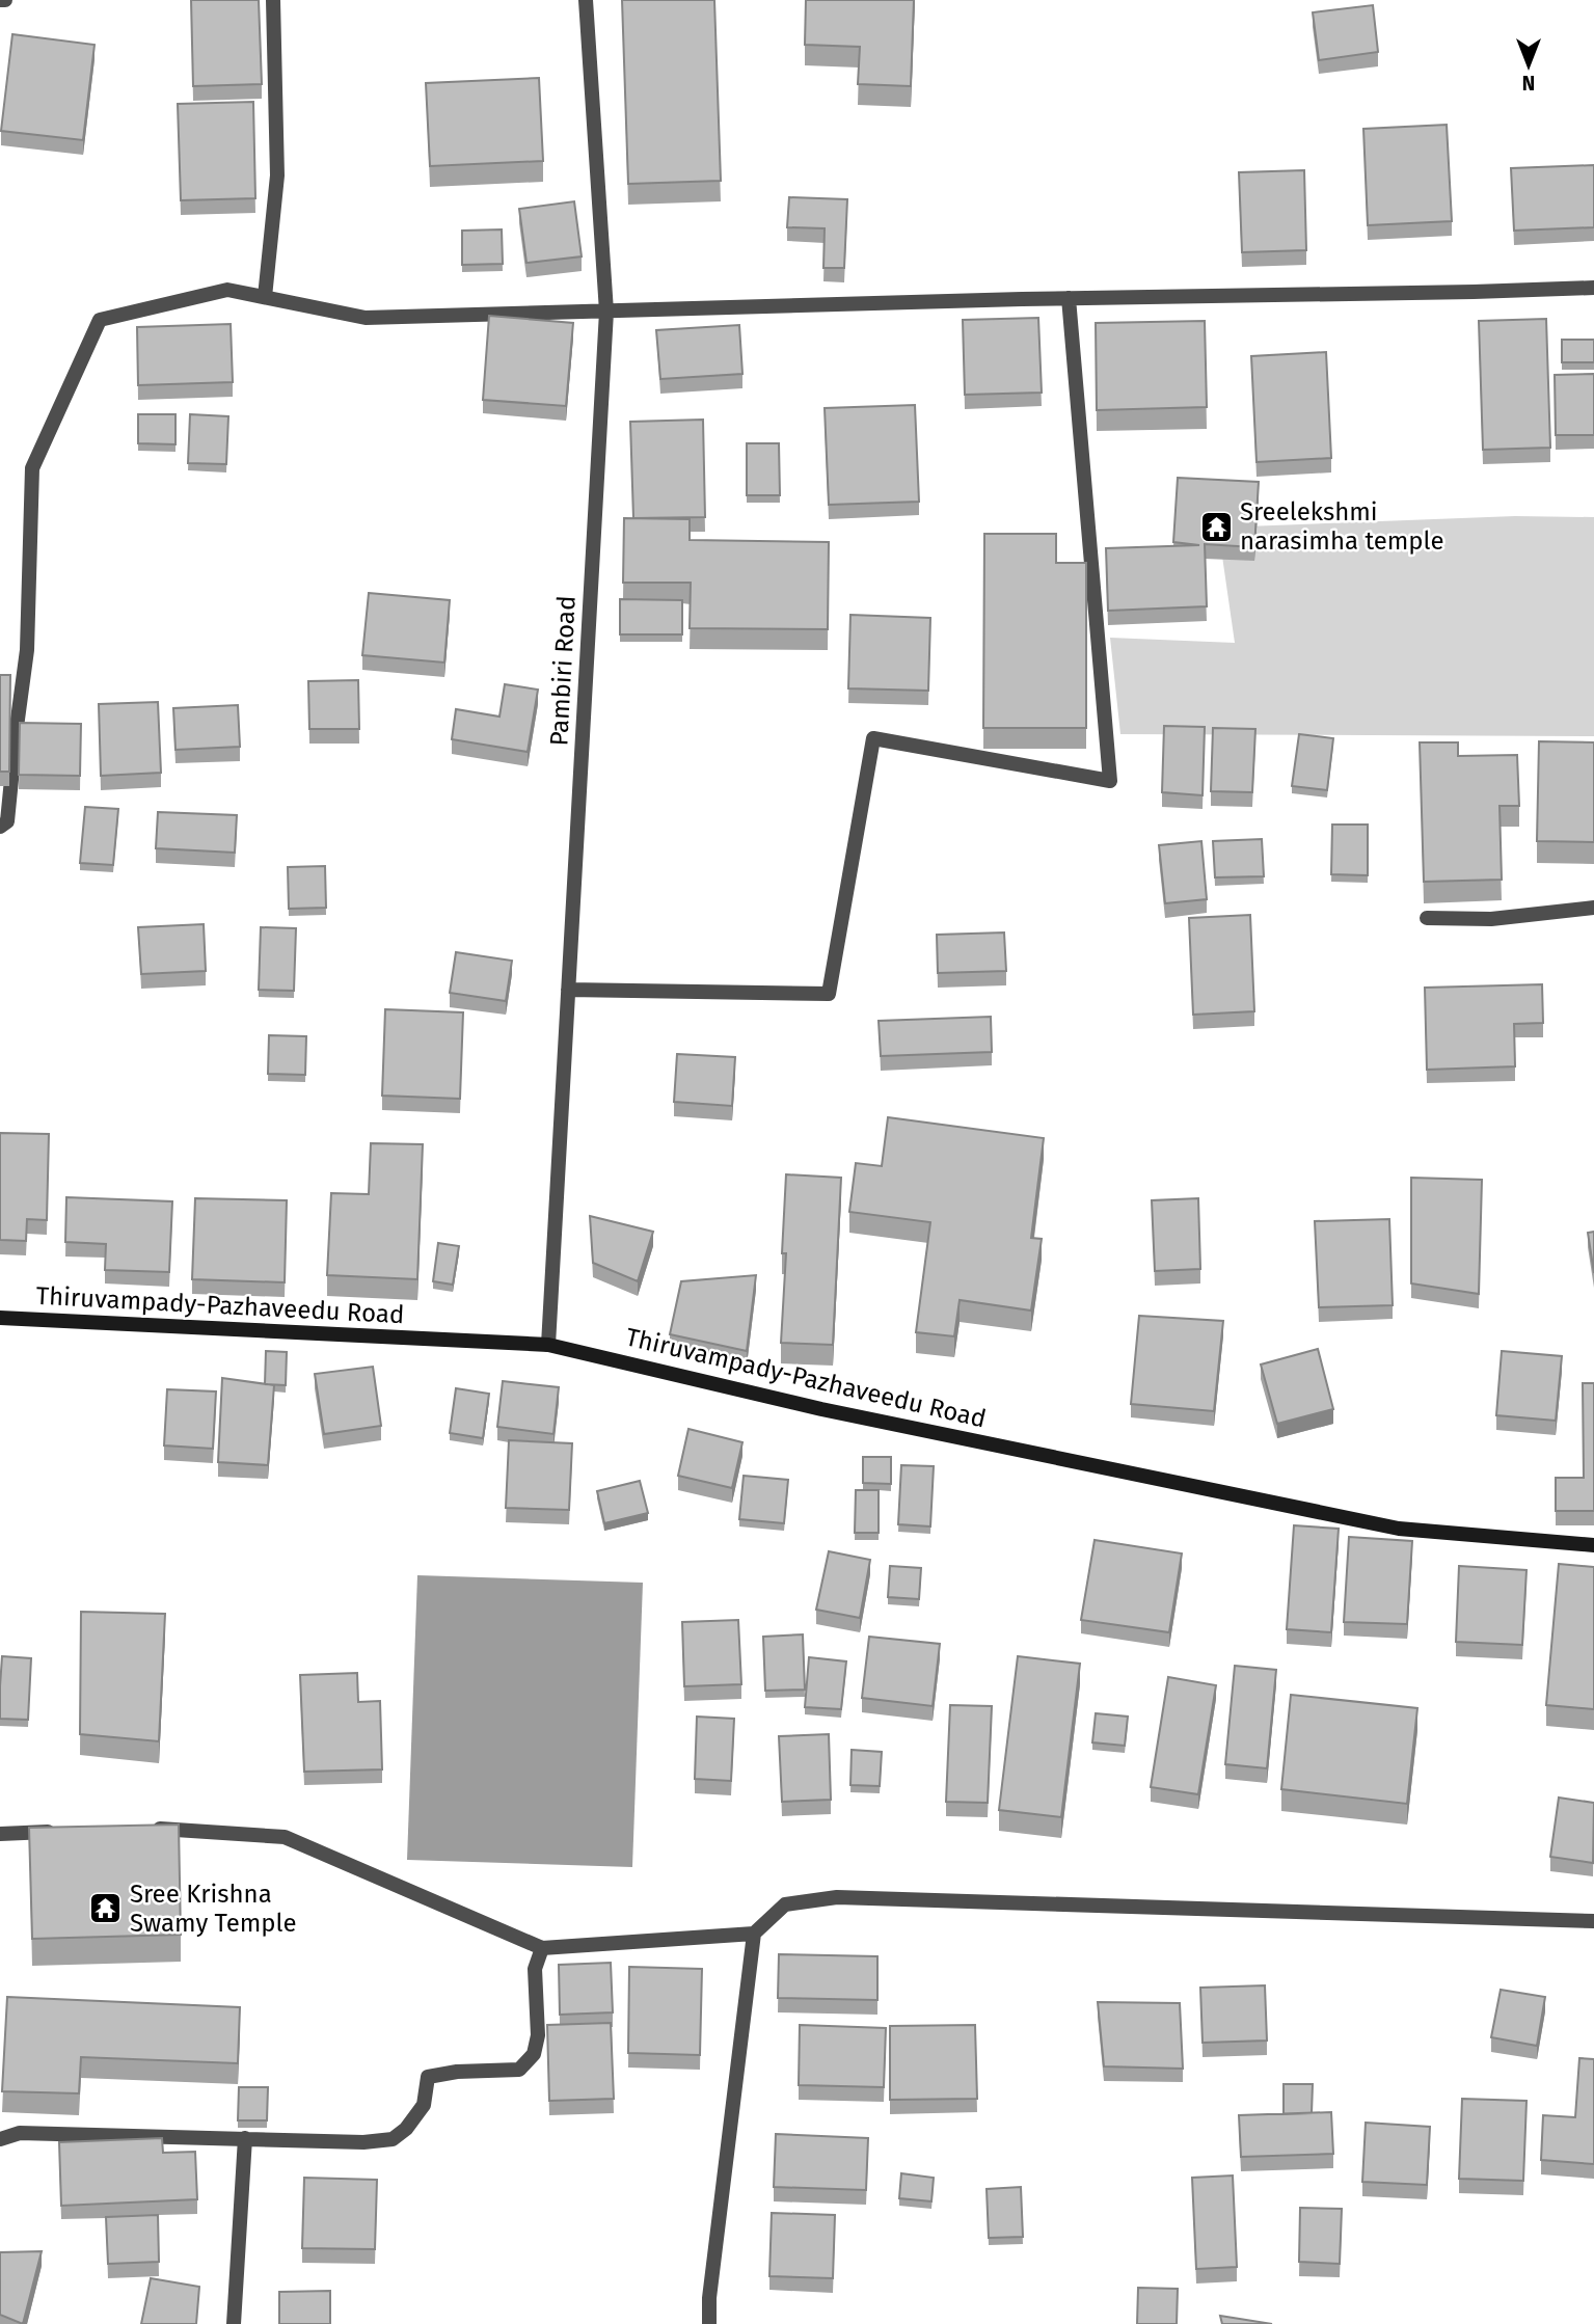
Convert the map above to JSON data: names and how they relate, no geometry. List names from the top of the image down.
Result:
{
  "streets": {
    "main road": ["Thiruvampady-Pazhaveedu Road"],
    "street": ["Pambiri Road"]
  },
  "crossings": [
    ["Pambiri Road", "Thiruvampady-Pazhaveedu Road"]
  ],
  "places": {
    "temple": ["Sreelekshmi narasimha temple", "Sree Krishna Swamy Temple"]
  },
  "north": "bottom"
}
